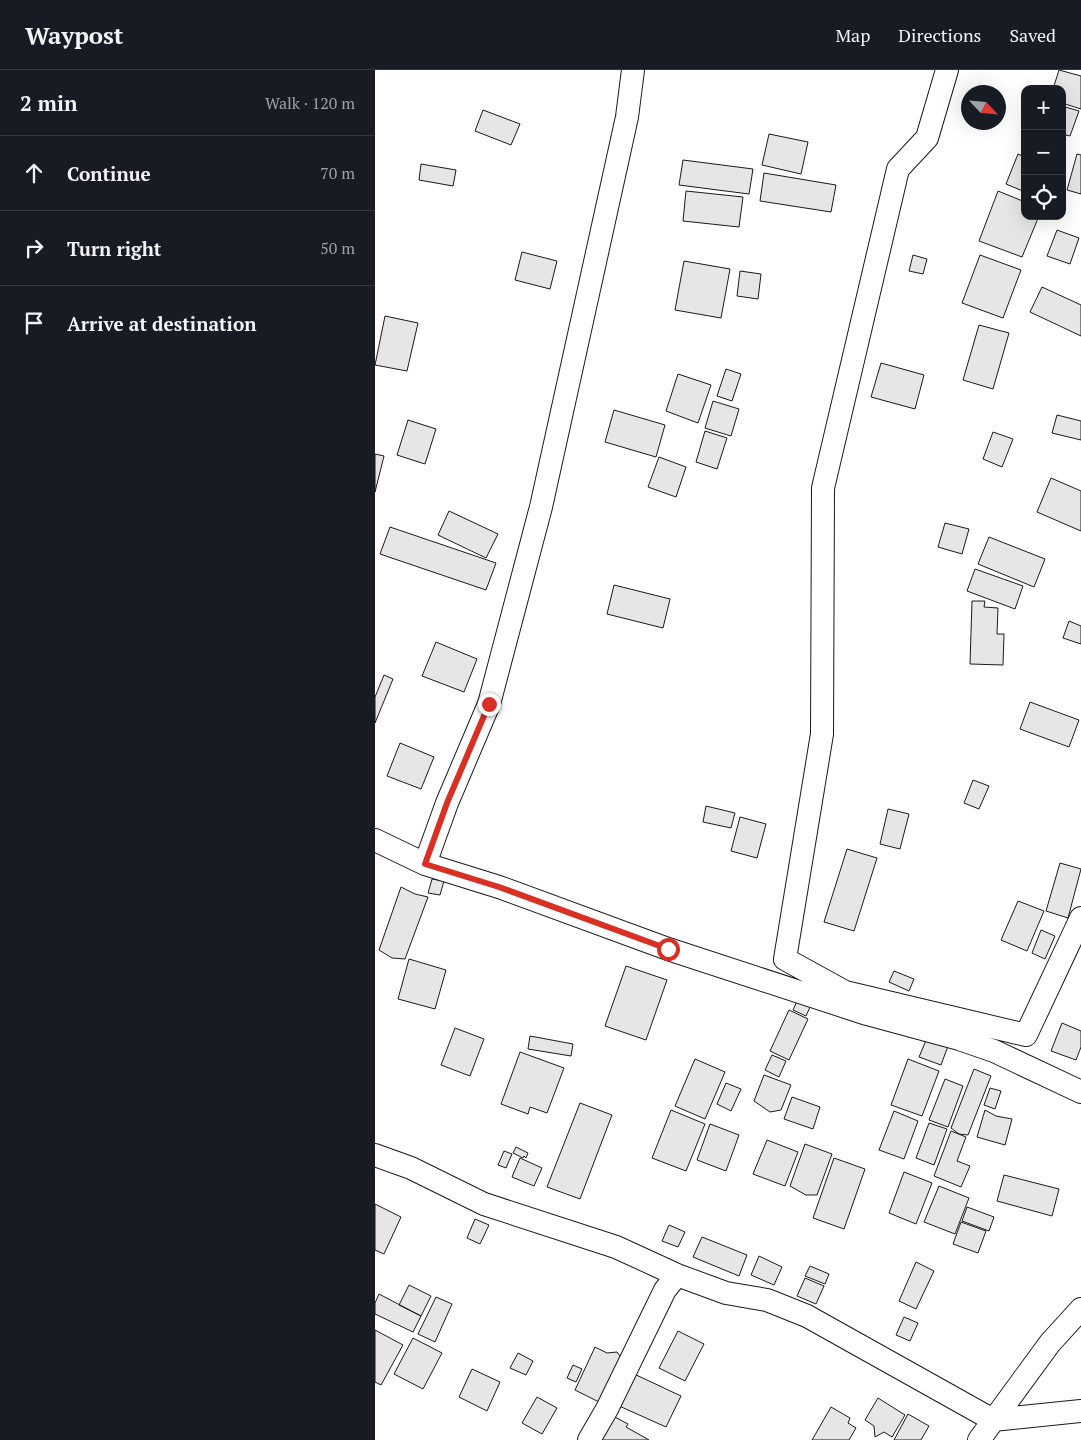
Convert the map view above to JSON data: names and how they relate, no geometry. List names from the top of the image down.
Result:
{
  "north": "bottom right",
  "page": {
    "header": "Waypost",
    "nav": ["Map", "Directions", "Saved"],
    "heading": ["2 min", "Walk · 120 m"],
    "map_buttons": ["+", "−"],
    "list": [
      ["Continue", "70 m"],
      ["Turn right", "50 m"],
      "Arrive at destination"
    ]
  }
}
